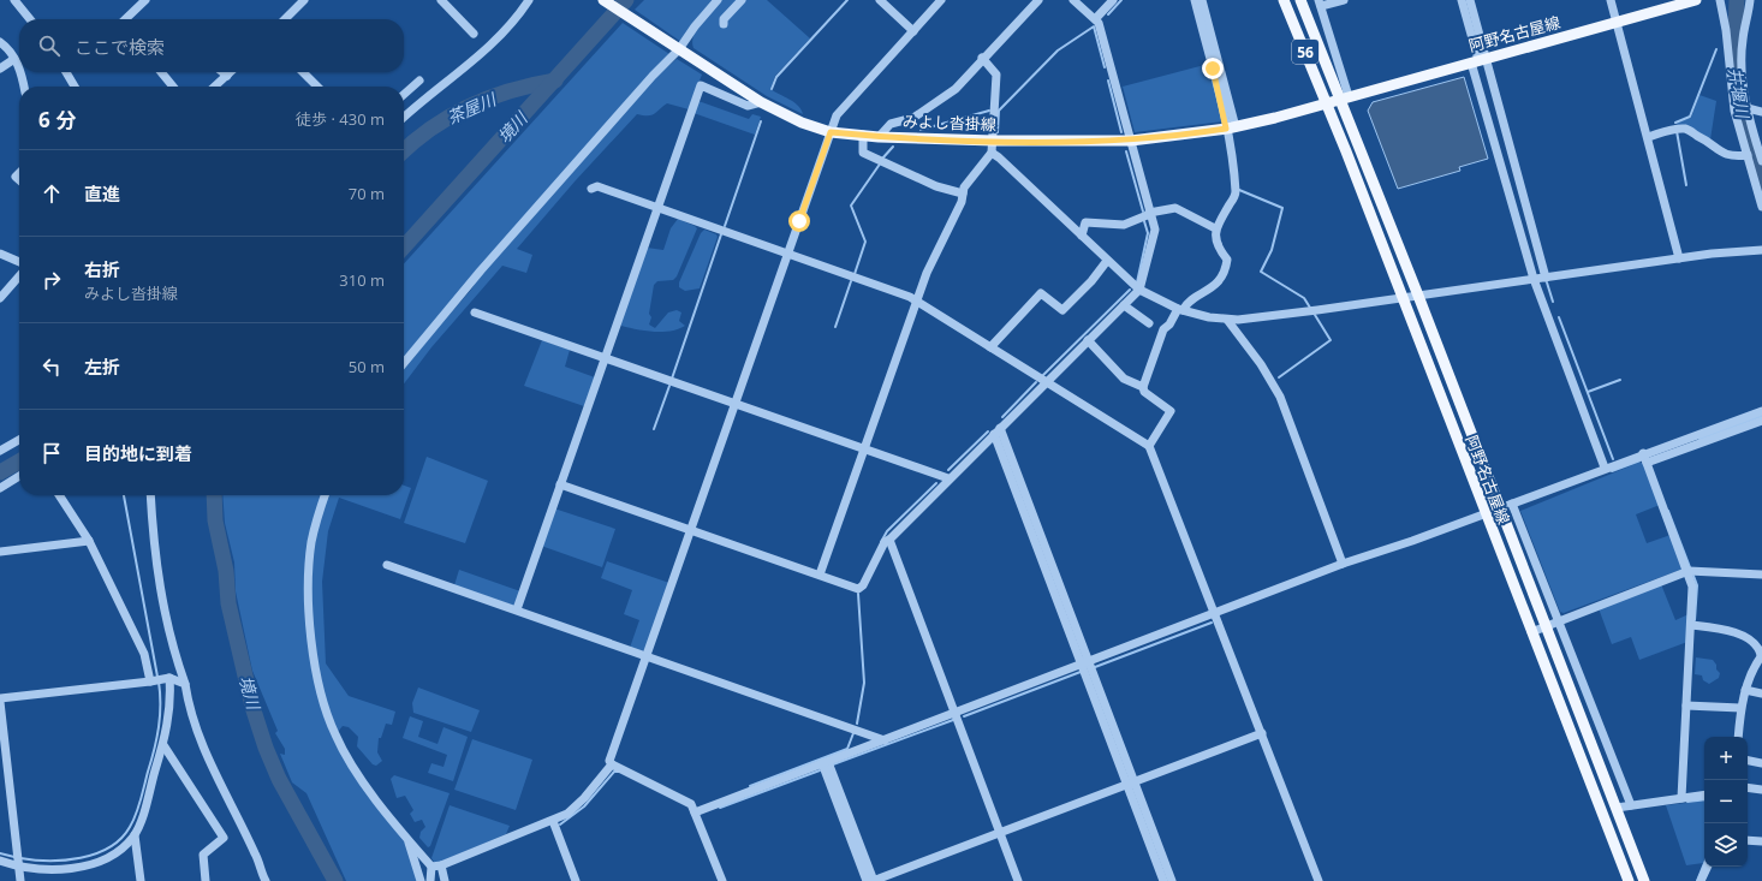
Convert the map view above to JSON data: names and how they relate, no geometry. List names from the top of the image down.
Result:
{
  "streets": {
    "main road": ["阿野名古屋線", "56", "みよし沓掛線"]
  },
  "crossings": [
    ["阿野名古屋線", "56"],
    ["阿野名古屋線", "みよし沓掛線"],
    ["56", "みよし沓掛線"]
  ],
  "water": ["井堰川", "茶屋川", "境川"],
  "page": {
    "search": "ここで検索",
    "heading": ["6 分", "徒歩 · 430 m"],
    "list": [
      ["直進", "70 m"],
      ["右折", "みよし沓掛線", "310 m"],
      ["左折", "50 m"],
      "目的地に到着"
    ],
    "map_buttons": ["+", "−"]
  }
}
